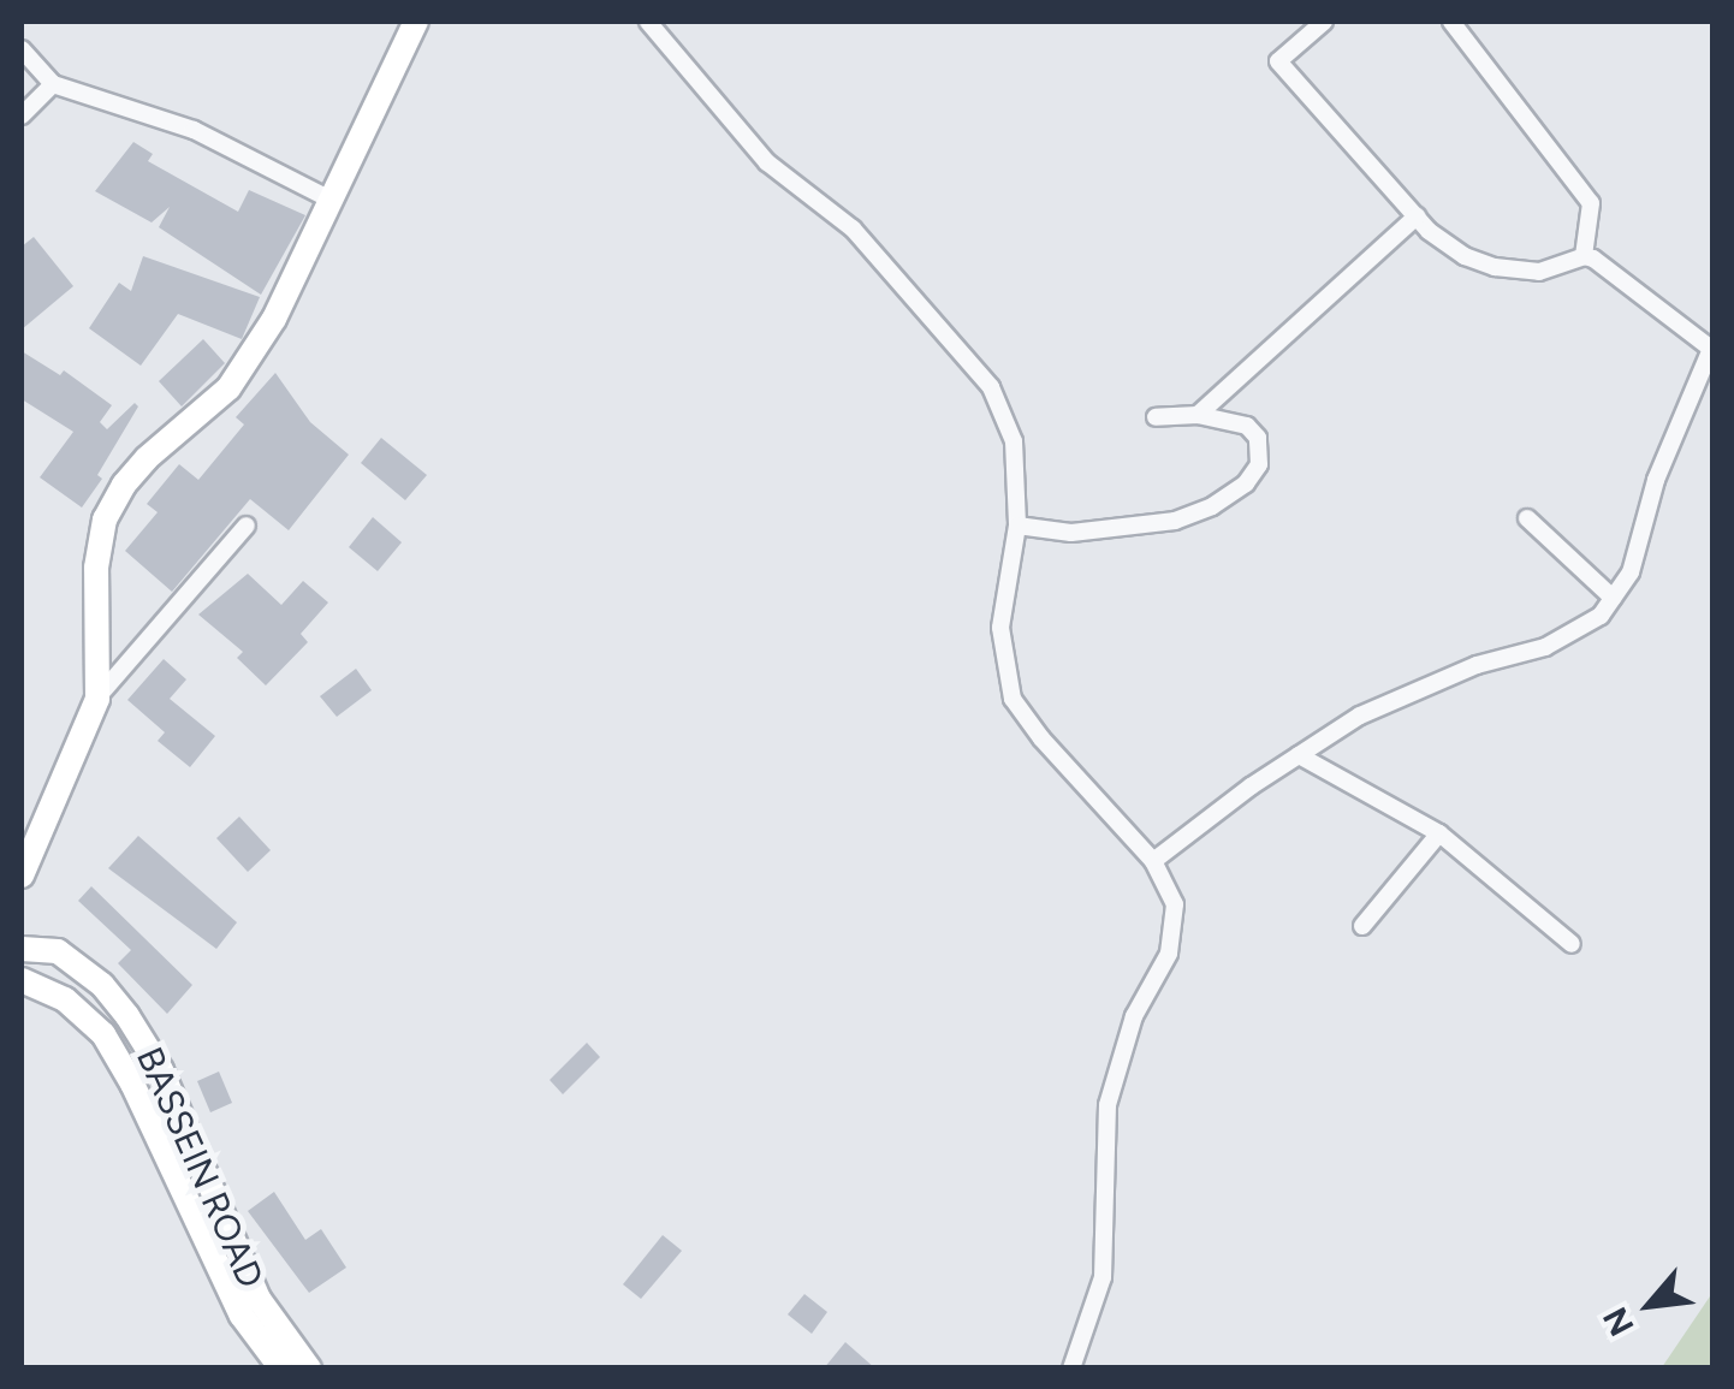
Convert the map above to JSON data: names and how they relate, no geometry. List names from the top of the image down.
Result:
{
  "streets": {
    "main road": ["BASSEIN ROAD"]
  },
  "north": "bottom left"
}
